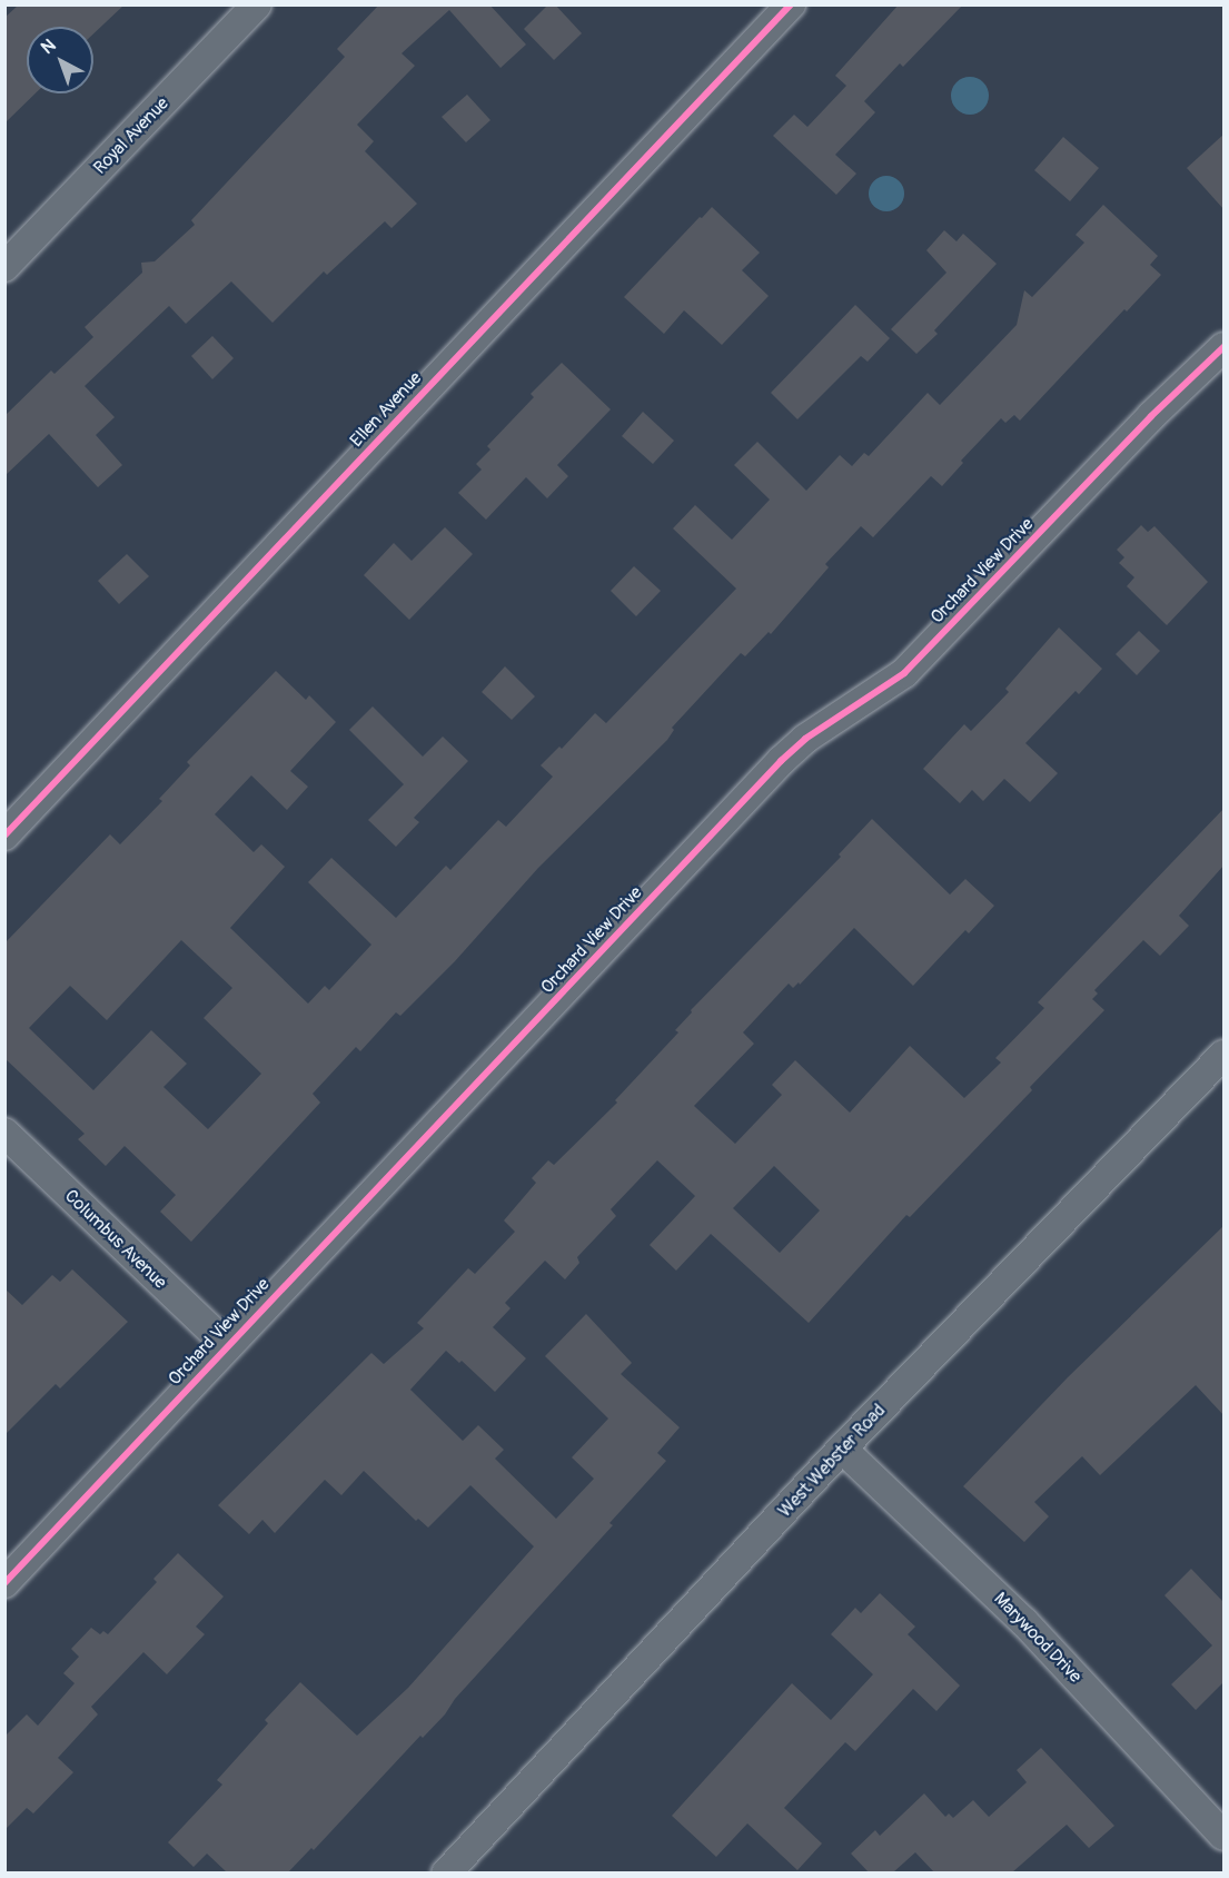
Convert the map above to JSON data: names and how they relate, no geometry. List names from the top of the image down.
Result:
{
  "streets": {
    "street": [
      "Royal Avenue",
      "Ellen Avenue",
      "Orchard View Drive",
      "Columbus Avenue",
      "West Webster Road",
      "Marywood Drive"
    ]
  },
  "crossings": [
    ["Orchard View Drive", "Columbus Avenue"],
    ["West Webster Road", "Marywood Drive"]
  ],
  "north": "top left"
}
